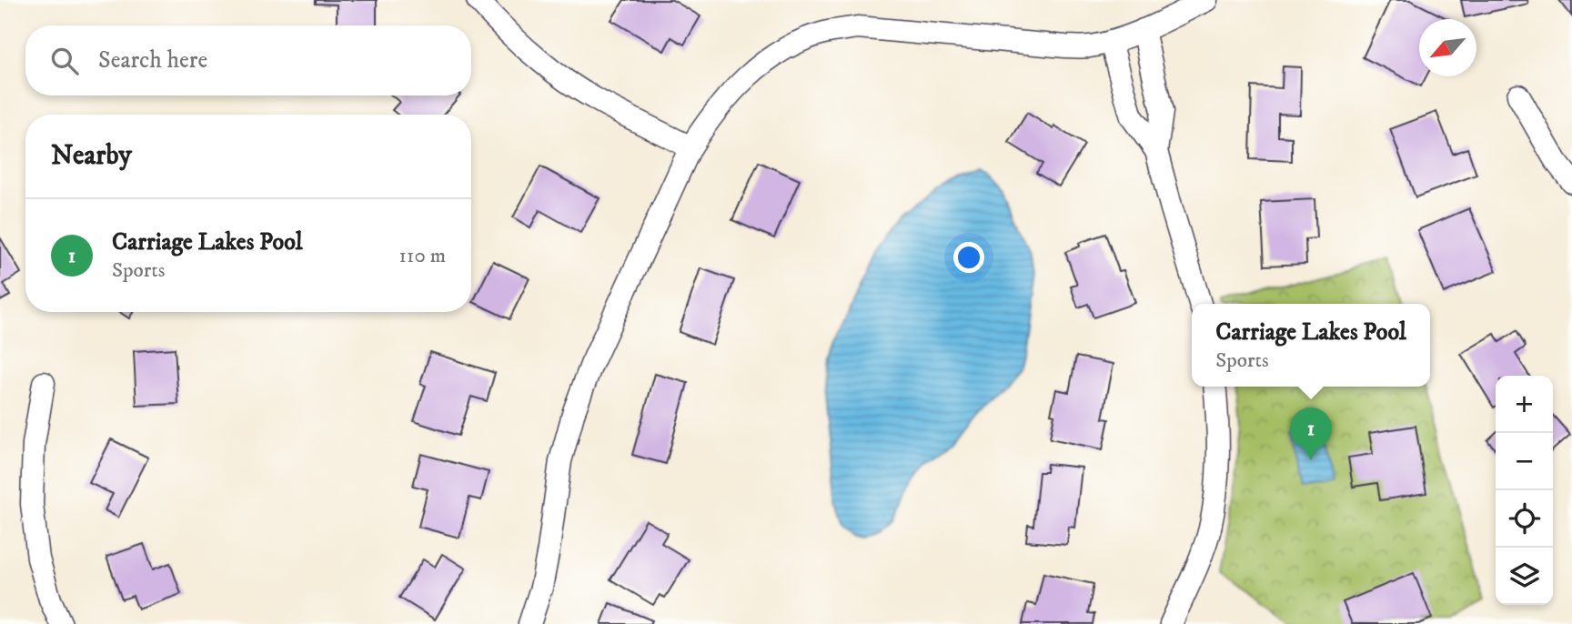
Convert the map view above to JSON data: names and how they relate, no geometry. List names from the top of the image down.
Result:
{
  "north": "bottom left",
  "page": {
    "search": "Search here",
    "heading": "Nearby",
    "list": [
      {
        "mark": "1",
        "name": "Carriage Lakes Pool",
        "note": "Sports",
        "value": "110 m"
      }
    ],
    "popup": ["Carriage Lakes Pool", "Sports"],
    "map_buttons": ["+", "−"],
    "pins": "1"
  }
}
